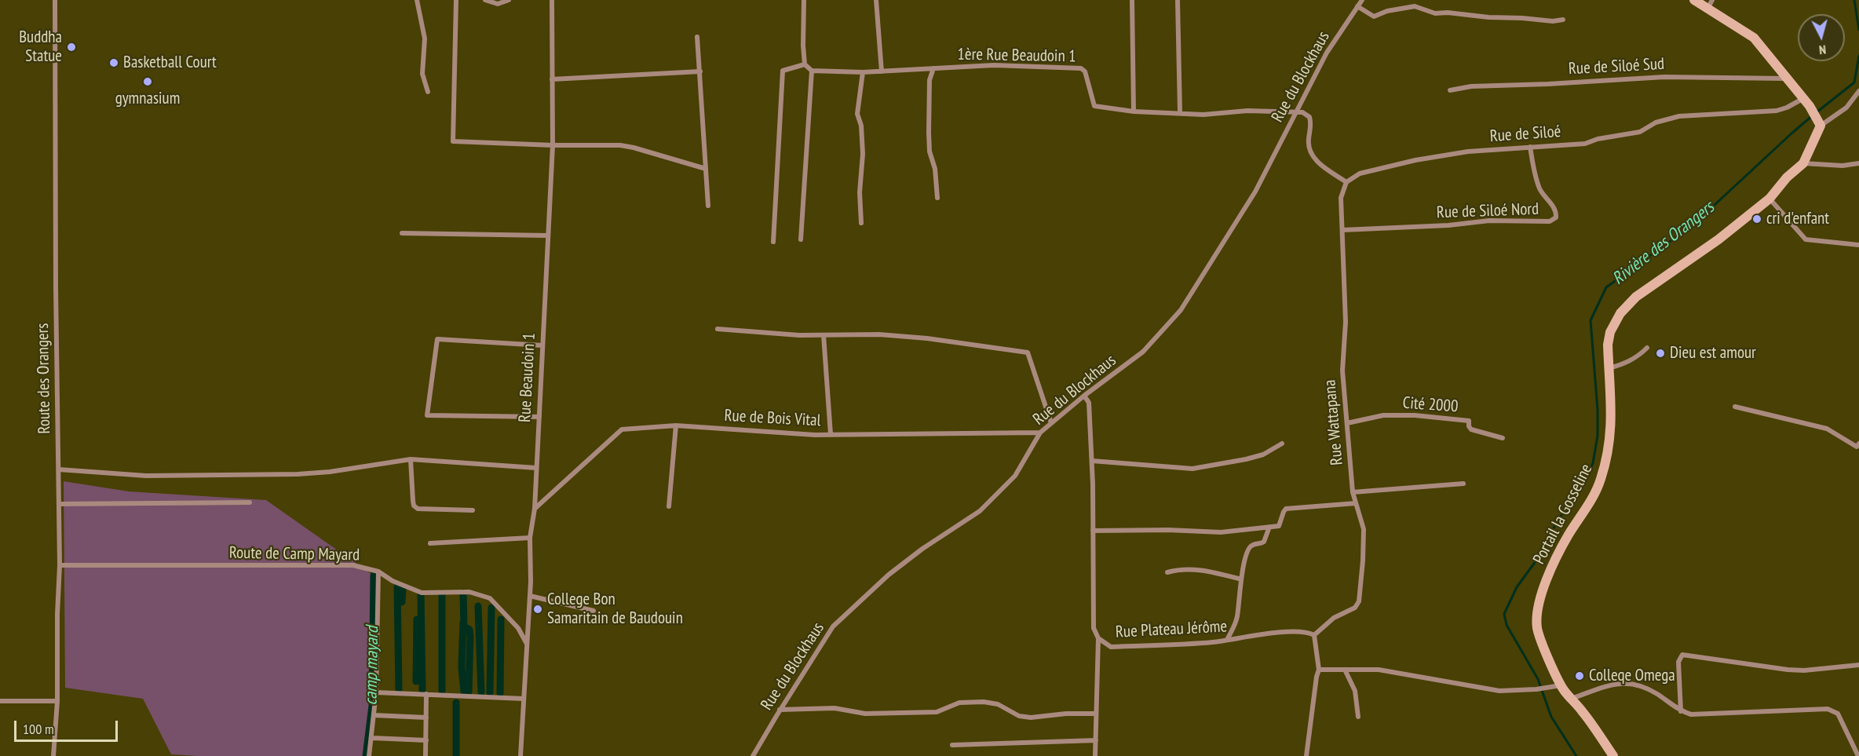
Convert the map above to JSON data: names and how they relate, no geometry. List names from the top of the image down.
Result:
{
  "streets": {
    "street": [
      "1ère Rue Beaudoin 1",
      "Rue de Siloé Sud",
      "Rue du Blockhaus",
      "Rue de Siloé",
      "Rue de Siloé Nord",
      "Rue Beaudoin 1",
      "Route des Orangers",
      "Cité 2000",
      "Rue de Bois Vital",
      "Rue Wattapana",
      "Portail la Gosseline",
      "Route de Camp Mayard",
      "Rue Plateau Jérôme"
    ]
  },
  "crossings": [
    ["1ère Rue Beaudoin 1", "Rue du Blockhaus"],
    ["Rue du Blockhaus", "Rue de Bois Vital"],
    ["Rue du Blockhaus", "Rue Plateau Jérôme"],
    ["Rue de Siloé", "Rue de Siloé Nord"],
    ["Rue de Siloé", "Rue Wattapana"],
    ["Rue de Siloé Nord", "Rue Wattapana"],
    ["Rue Beaudoin 1", "Rue de Bois Vital"],
    ["Rue Beaudoin 1", "Route de Camp Mayard"],
    ["Route des Orangers", "Route de Camp Mayard"],
    ["Cité 2000", "Rue Wattapana"],
    ["Rue Wattapana", "Rue Plateau Jérôme"]
  ],
  "water": ["Rivière des Orangers", "camp mayard"],
  "places": [
    "Buddha Statue",
    "Basketball Court",
    "gymnasium",
    "cri d'enfant",
    "Dieu est amour",
    "College Bon Samaritain de Baudouin",
    "Colleqe Omega"
  ],
  "scale_bar": "100 m",
  "north": "bottom"
}
